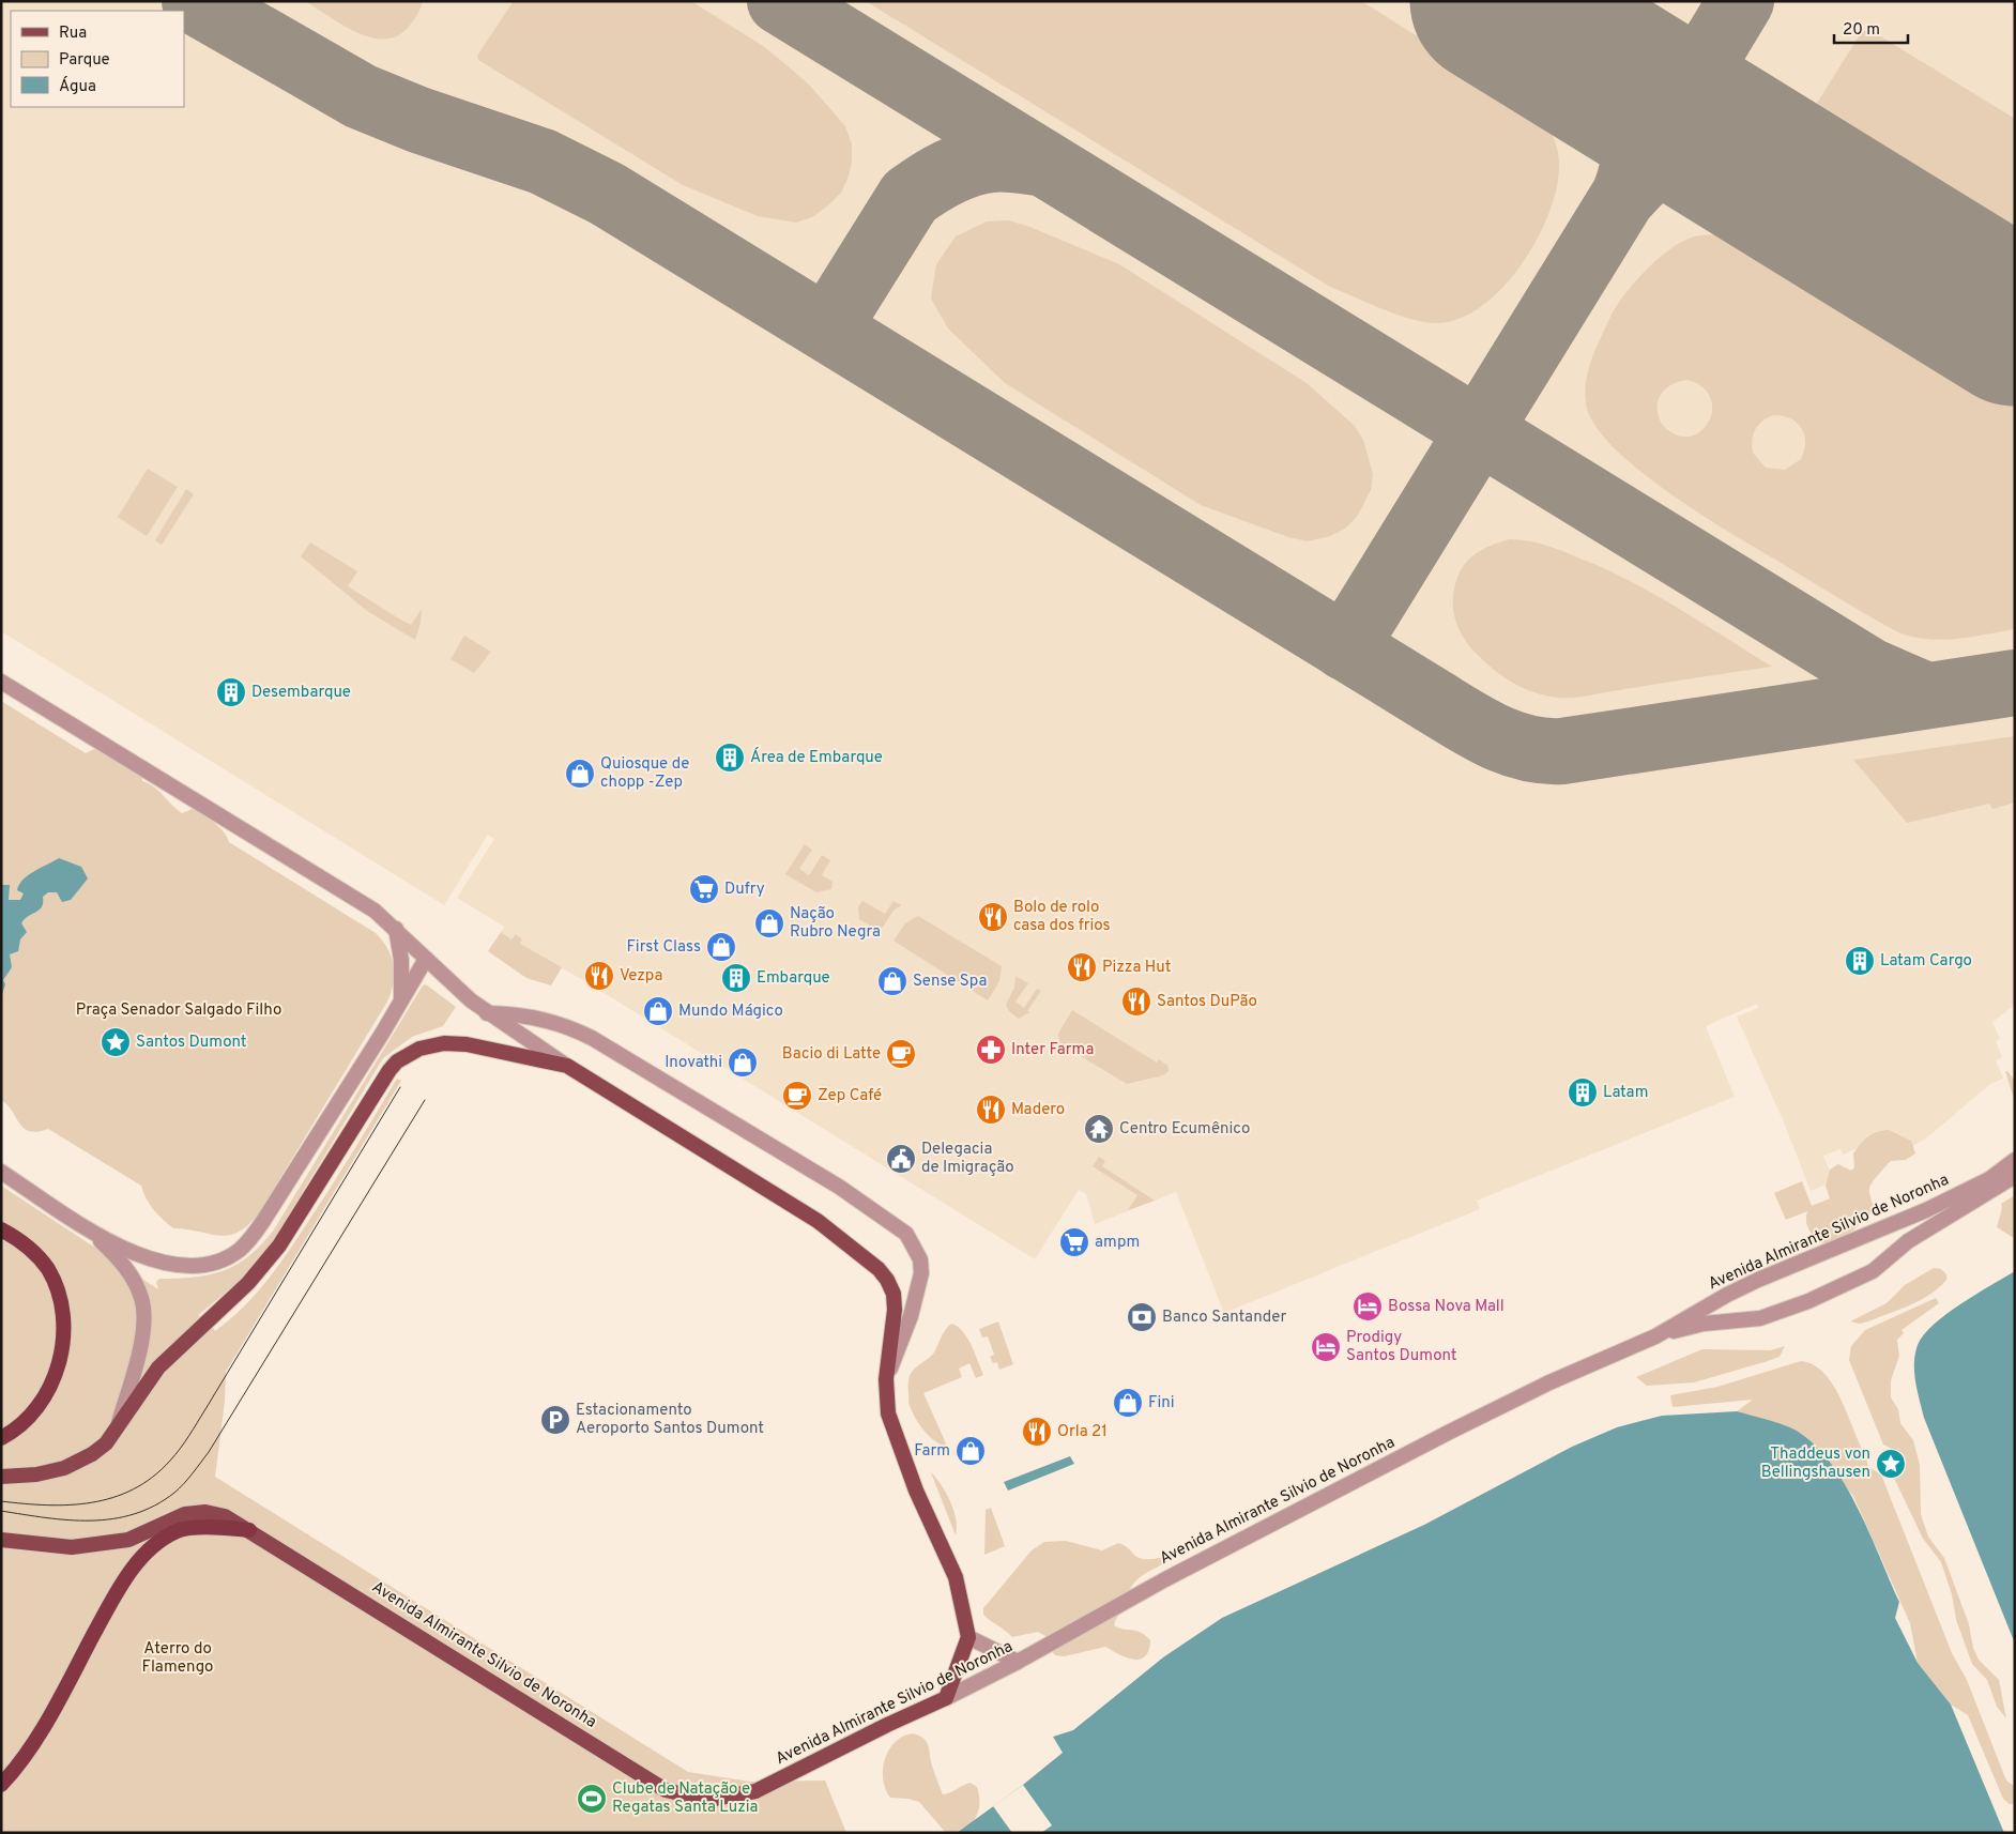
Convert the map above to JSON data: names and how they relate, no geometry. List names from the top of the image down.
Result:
{
  "streets": {
    "main road": ["Avenida Almirante Silvio de Noronha"]
  },
  "parks": ["Praça Senador Salgado Filho", "Aterro do Flamengo"],
  "places": {
    "building": [
      "Desembarque",
      "Área de Embarque",
      "Latam Cargo",
      "Embarque",
      "Latam"
    ],
    "shop": [
      "Quiosque de chopp -Zep",
      "Nação Rubro Negra",
      "First Class",
      "Sense Spa",
      "Mundo Mágico",
      "Inovathi",
      "Fini",
      "Farm"
    ],
    "supermarket": ["Dufry", "ampm"],
    "restaurant": [
      "Bolo de rolo casa dos frios",
      "Pizza Hut",
      "Vezpa",
      "Santos DuPão",
      "Madero",
      "Orla 21"
    ],
    "place": ["Santos Dumont", "Thaddeus von Bellingshausen"],
    "pharmacy": ["Inter Farma"],
    "cafe": ["Bacio di Latte", "Zep Café"],
    "temple": ["Centro Ecumênico"],
    "public building": ["Delegacia de Imigração"],
    "hotel": ["Bossa Nova Mall", "Prodigy Santos Dumont"],
    "bank": ["Banco Santander"],
    "parking": ["Estacionamento Aeroporto Santos Dumont"],
    "sports": ["Clube de Natação e Regatas Santa Luzia"]
  },
  "legend": ["Rua", "Parque", "Água"],
  "scale_bar": "20 m"
}
